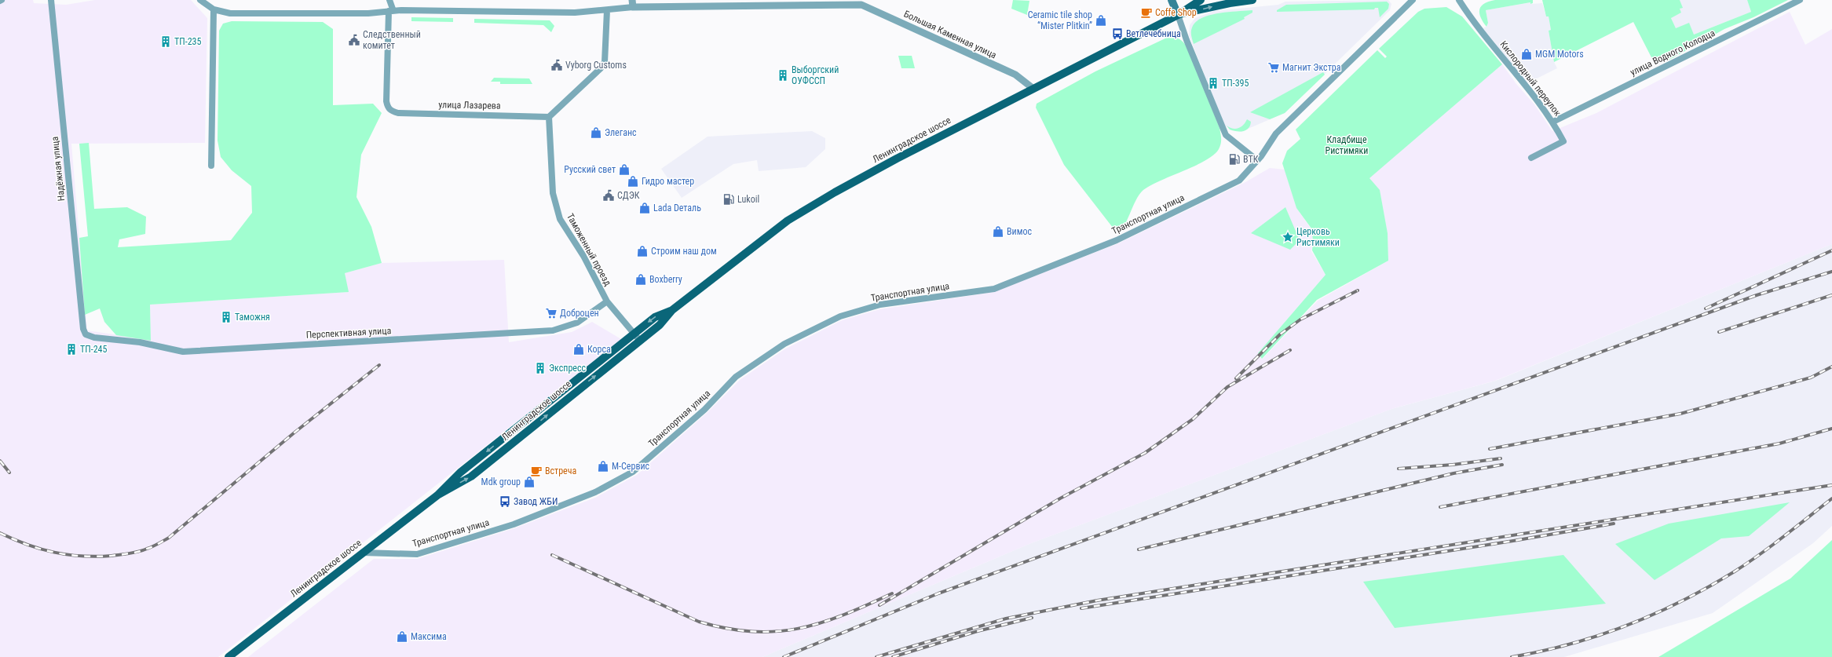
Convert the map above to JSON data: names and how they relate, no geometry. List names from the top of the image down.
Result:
{
  "streets": {
    "main road": ["Ленинградское шоссе"],
    "street": [
      "Большая Каменная улица",
      "улица Водного Колодца",
      "Кислородный переулок",
      "улица Лазарева",
      "Надёжная улица",
      "Транспортная улица",
      "Таможенный проезд",
      "Перспективная улица"
    ]
  },
  "crossings": [
    ["Большая Каменная улица", "улица Лазарева"],
    ["Большая Каменная улица", "Ленинградское шоссе"],
    ["улица Водного Колодца", "Кислородный переулок"],
    ["улица Лазарева", "Таможенный проезд"],
    ["Ленинградское шоссе", "Транспортная улица"],
    ["Ленинградское шоссе", "Таможенный проезд"],
    ["Надёжная улица", "Перспективная улица"],
    ["Таможенный проезд", "Перспективная улица"]
  ],
  "parks": ["Кладбище Ристимяки"],
  "places": {
    "cafe": ["Coffe Shop", "Встреча"],
    "shop": [
      "Ceramic tile shop “Mister Plitkin”",
      "MGM Motors",
      "Элеганс",
      "Русский свет",
      "Гидро мастер",
      "Lada Dеталь",
      "Вимос",
      "Строим наш дом",
      "Boxberry",
      "Корса",
      "М-Сервис",
      "Mdk group",
      "Максима"
    ],
    "bus stop": ["Ветлечебница", "Завод ЖБИ"],
    "public building": ["Следственный комитет", "Vyborg Customs", "СДЭК"],
    "building": [
      "ТП-235",
      "Выборгский ОУФССП",
      "ТП-395",
      "Таможня",
      "ТП-245",
      "Экспресс"
    ],
    "supermarket": ["Магнит Экстра", "Доброцен"],
    "fuel station": ["ВТК", "Lukoil"],
    "place": ["Церковь Ристимяки"]
  }
}
